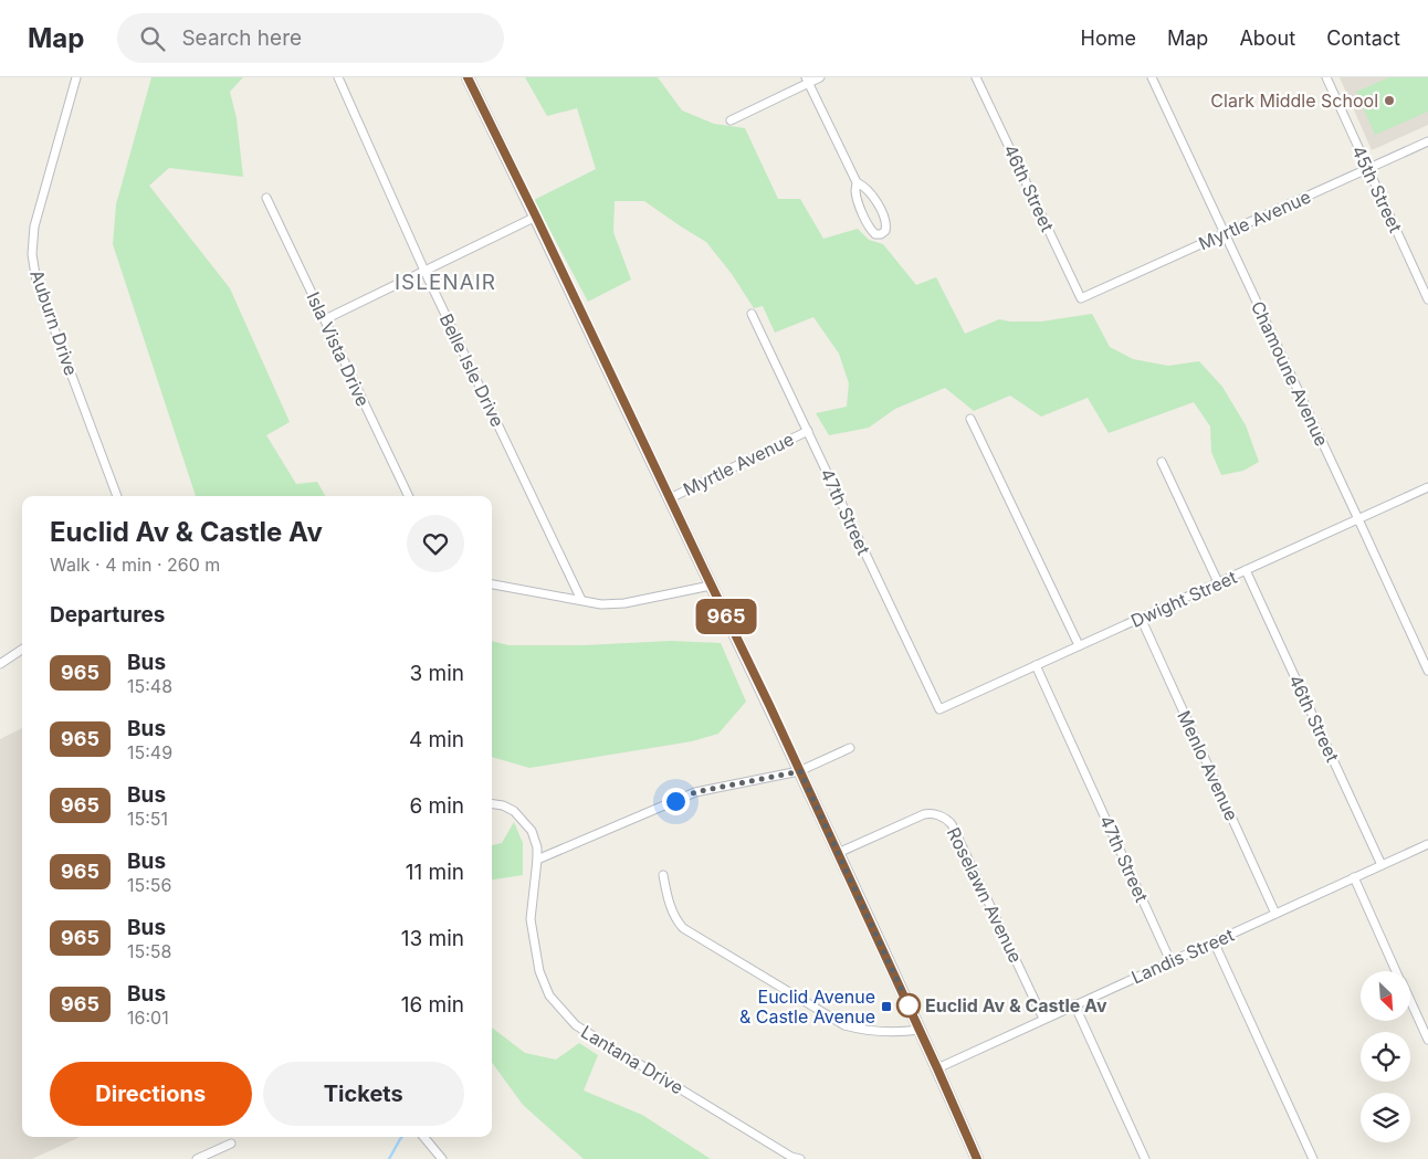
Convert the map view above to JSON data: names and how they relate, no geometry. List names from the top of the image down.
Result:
{
  "streets": {
    "street": [
      "46th Street",
      "45th Street",
      "Myrtle Avenue",
      "Auburn Drive",
      "Isla Vista Drive",
      "Belle Isle Drive",
      "Chamoune Avenue",
      "47th Street",
      "Dwight Street",
      "Menlo Avenue",
      "Roselawn Avenue",
      "Landis Street",
      "Lantana Drive"
    ]
  },
  "crossings": [
    ["46th Street", "Myrtle Avenue"],
    ["46th Street", "Dwight Street"],
    ["46th Street", "Landis Street"],
    ["45th Street", "Myrtle Avenue"],
    ["Myrtle Avenue", "Chamoune Avenue"],
    ["Myrtle Avenue", "47th Street"],
    ["Chamoune Avenue", "Dwight Street"],
    ["47th Street", "Dwight Street"],
    ["47th Street", "Landis Street"],
    ["Dwight Street", "Menlo Avenue"],
    ["Menlo Avenue", "Landis Street"],
    ["Roselawn Avenue", "Landis Street"]
  ],
  "districts": ["ISLENAIR"],
  "places": {
    "other": ["Clark Middle School", "Euclid Av & Castle Av"],
    "transit": ["Euclid Avenue & Castle Avenue"]
  },
  "lines": ["bus line 965"],
  "north": "bottom right",
  "page": {
    "header": "Map",
    "search": "Search here",
    "nav": [
      "Home",
      "Map",
      "About",
      "Contact"
    ],
    "on_map": "965",
    "heading": [
      ["Euclid Av & Castle Av", "Walk · 4 min · 260 m"],
      "Departures"
    ],
    "list": [
      {
        "mark": "965",
        "name": "Bus",
        "note": "15:48",
        "value": "3 min"
      },
      {
        "mark": "965",
        "name": "Bus",
        "note": "15:49",
        "value": "4 min"
      },
      {
        "mark": "965",
        "name": "Bus",
        "note": "15:51",
        "value": "6 min"
      },
      {
        "mark": "965",
        "name": "Bus",
        "note": "15:56",
        "value": "11 min"
      },
      {
        "mark": "965",
        "name": "Bus",
        "note": "15:58",
        "value": "13 min"
      },
      {
        "mark": "965",
        "name": "Bus",
        "note": "16:01",
        "value": "16 min"
      }
    ],
    "buttons": ["Directions", "Tickets"]
  }
}
